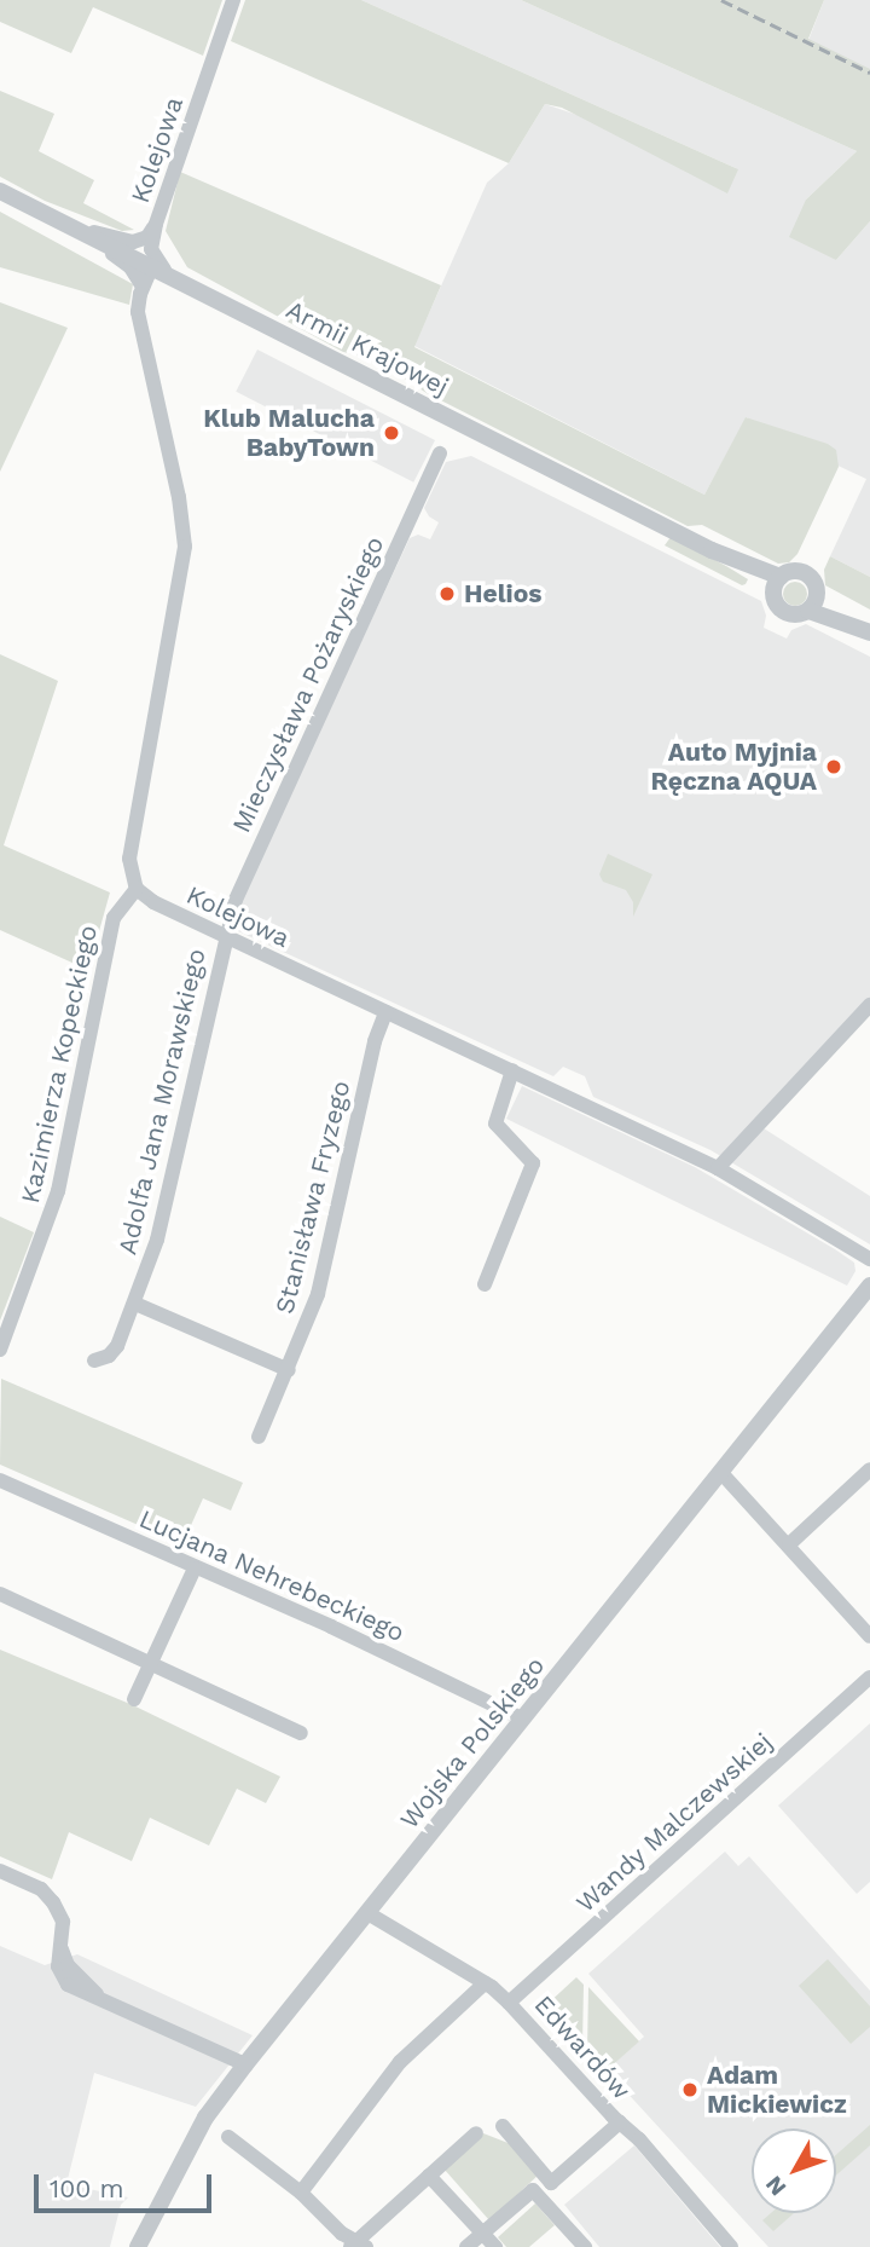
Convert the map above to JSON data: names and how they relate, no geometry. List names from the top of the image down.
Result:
{
  "streets": {
    "street": [
      "Kolejowa",
      "Armii Krajowej",
      "Mieczysława Pożaryskiego",
      "Kazimierza Kopeckiego",
      "Adolfa Jana Morawskiego",
      "Stanisława Fryzego",
      "Lucjana Nehrebeckiego",
      "Wojska Polskiego",
      "Wandy Malczewskiej",
      "Edwardów"
    ]
  },
  "crossings": [
    ["Kolejowa", "Armii Krajowej"],
    ["Kolejowa", "Mieczysława Pożaryskiego"],
    ["Kolejowa", "Kazimierza Kopeckiego"],
    ["Kolejowa", "Adolfa Jana Morawskiego"],
    ["Kolejowa", "Stanisława Fryzego"],
    ["Mieczysława Pożaryskiego", "Adolfa Jana Morawskiego"],
    ["Lucjana Nehrebeckiego", "Wojska Polskiego"],
    ["Wojska Polskiego", "Edwardów"],
    ["Wandy Malczewskiej", "Edwardów"]
  ],
  "places": [
    "Klub Malucha BabyTown",
    "Helios",
    "Auto Myjnia Ręczna AQUA",
    "Adam Mickiewicz"
  ],
  "scale_bar": "100 m",
  "north": "bottom left"
}
